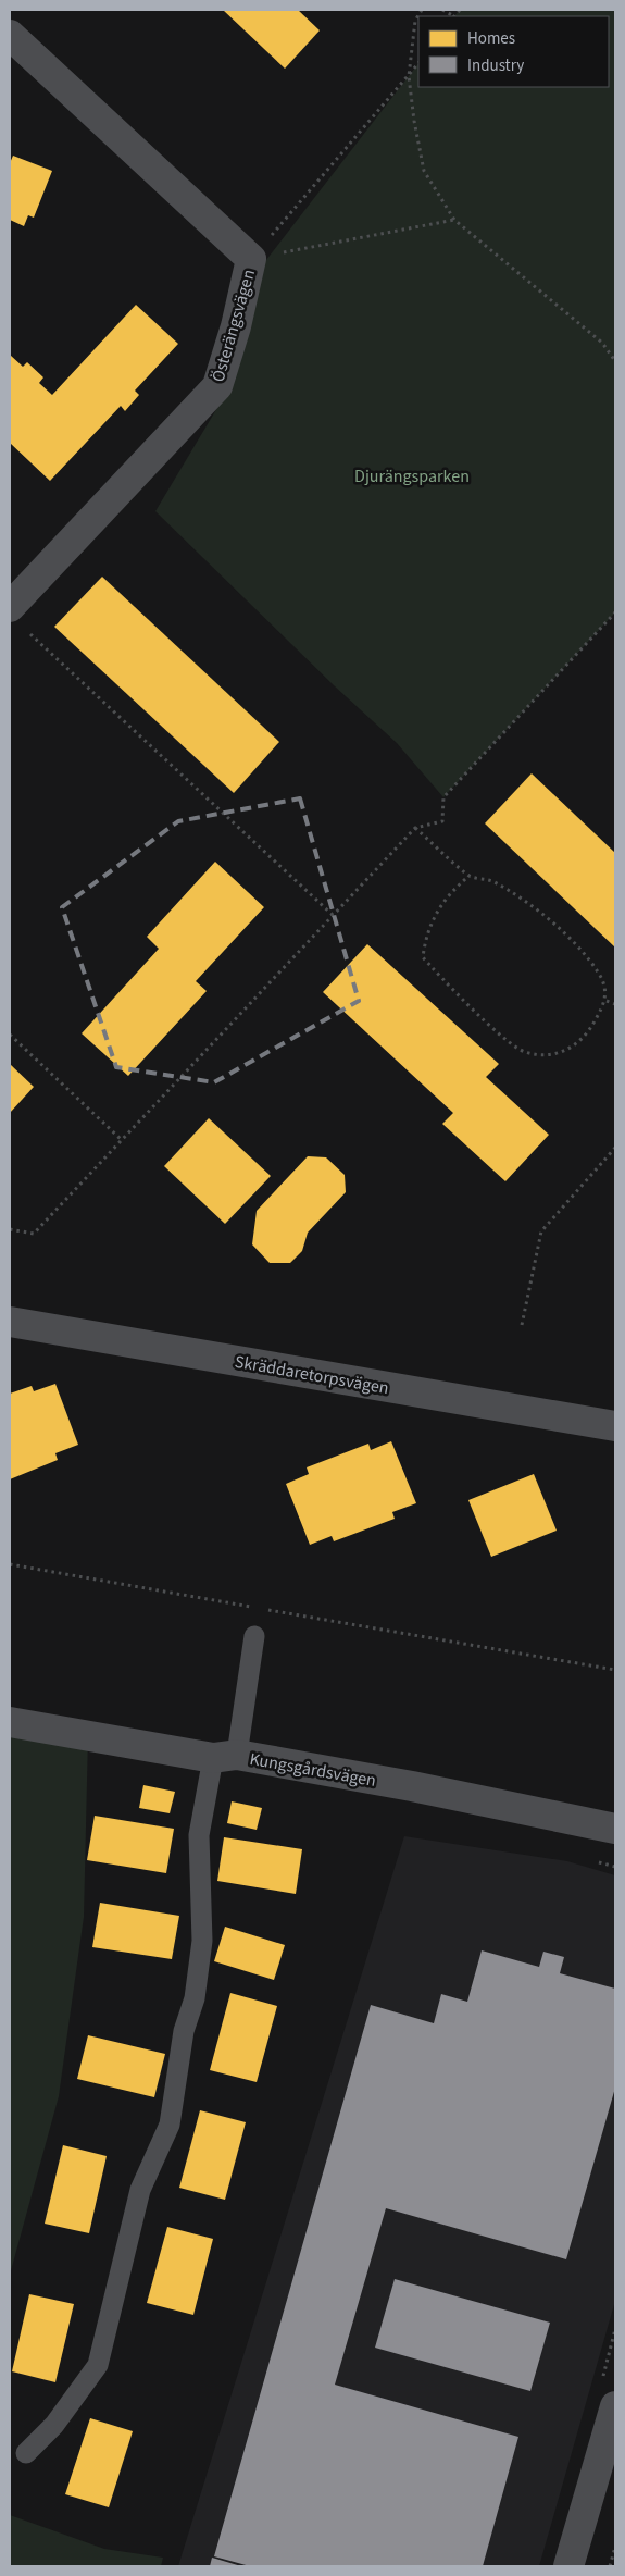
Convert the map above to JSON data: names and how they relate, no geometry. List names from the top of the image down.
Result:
{
  "streets": {
    "street": ["Österängsvägen", "Skräddaretorpsvägen", "Kungsgårdsvägen"]
  },
  "parks": ["Djurängsparken"],
  "legend": ["Homes", "Industry"]
}
